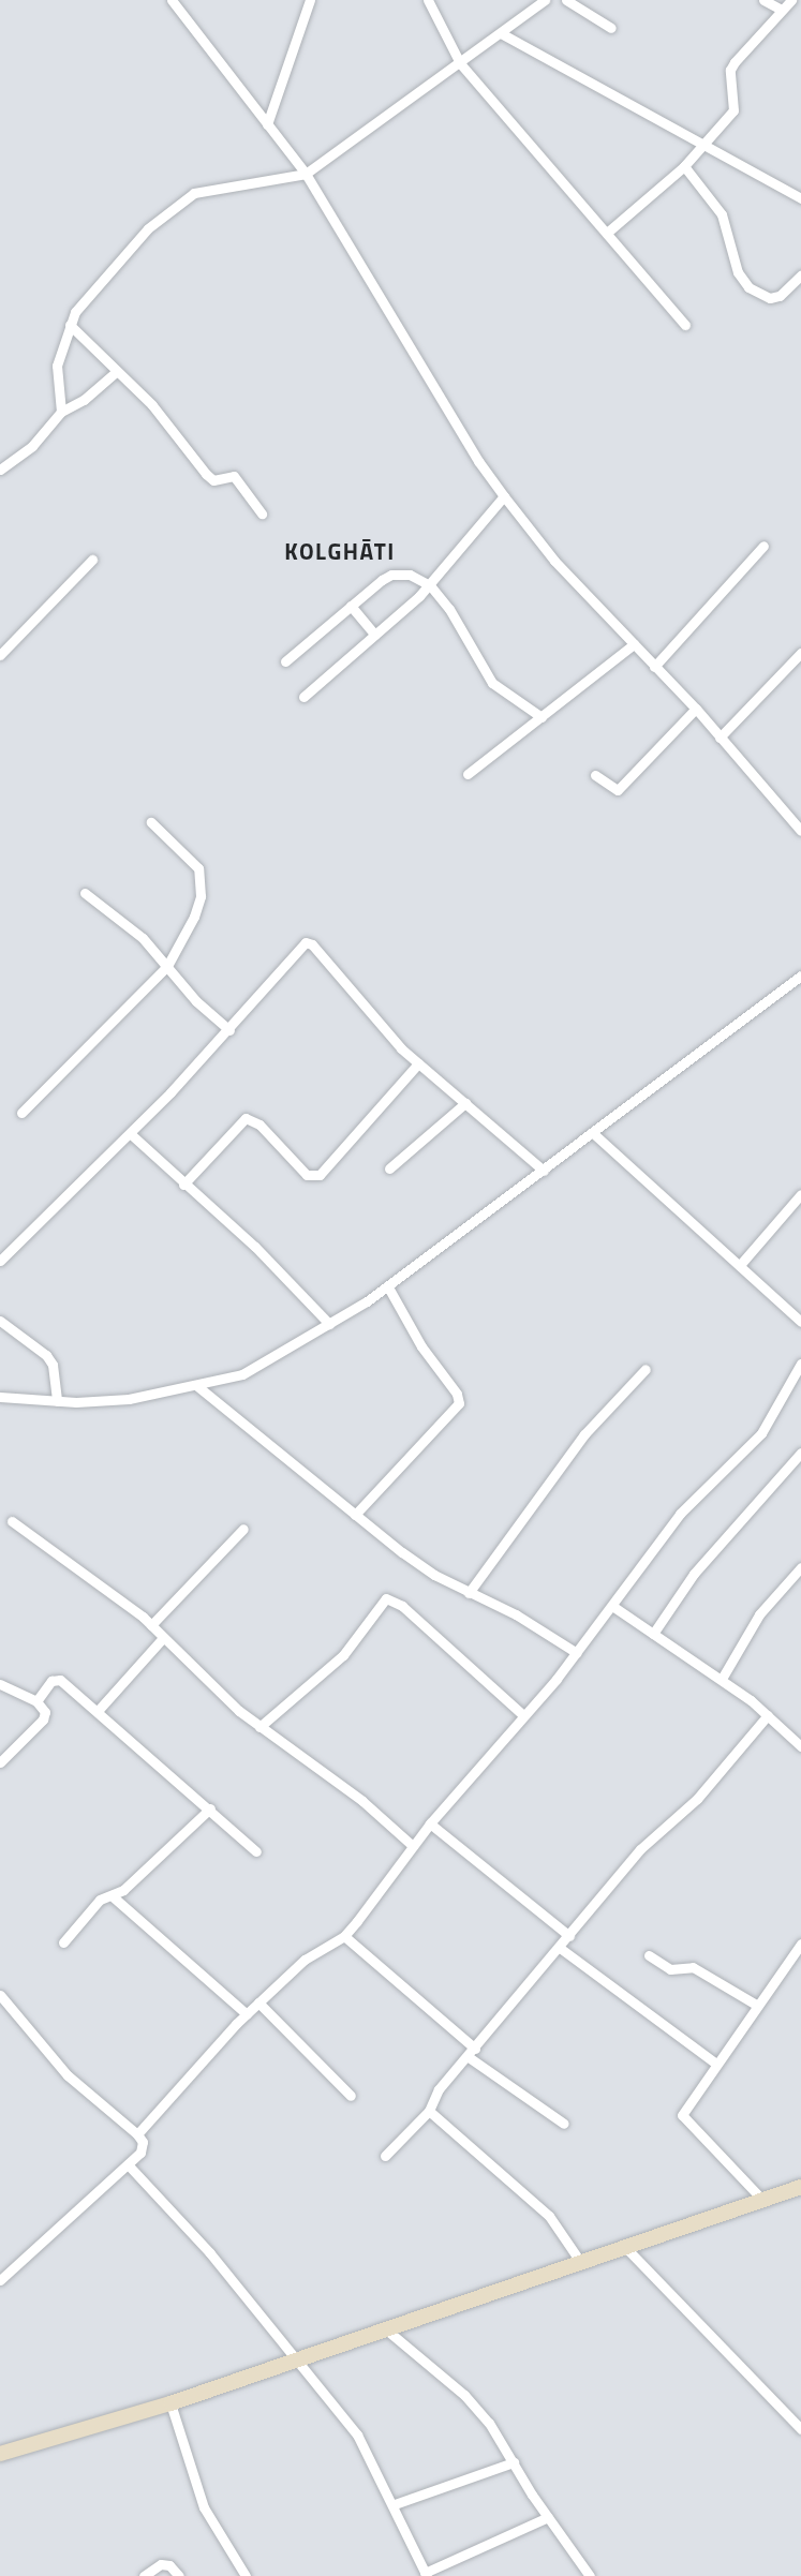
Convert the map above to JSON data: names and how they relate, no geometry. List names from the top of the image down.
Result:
{
  "districts": ["KOLGHĀTI"]
}
